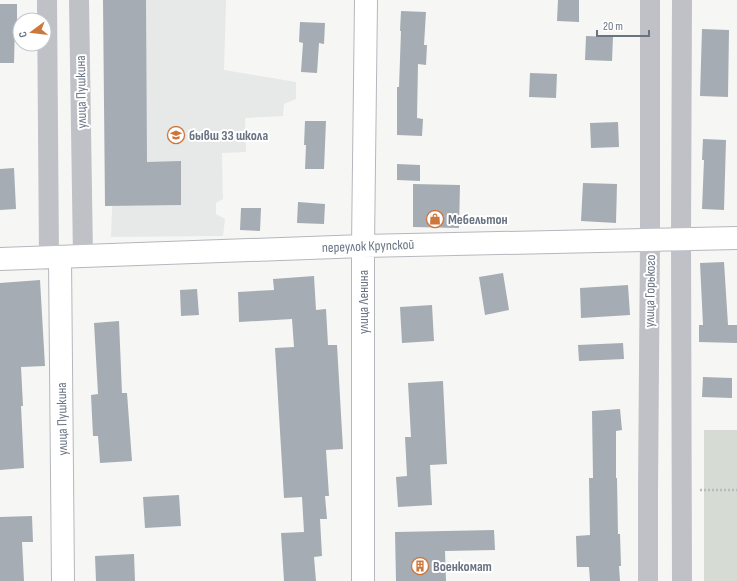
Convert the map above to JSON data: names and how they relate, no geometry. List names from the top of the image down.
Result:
{
  "streets": {
    "street": [
      "улица Пушкина",
      "переулок Крупской",
      "улица Горького",
      "улица Ленина"
    ]
  },
  "crossings": [
    ["улица Пушкина", "переулок Крупской"],
    ["переулок Крупской", "улица Горького"],
    ["переулок Крупской", "улица Ленина"]
  ],
  "places": {
    "school or university": ["бывш 33 школа"],
    "shop": ["Мебельтон"],
    "building": ["Военкомат"]
  },
  "scale_bar": "20 m",
  "north": "left"
}
